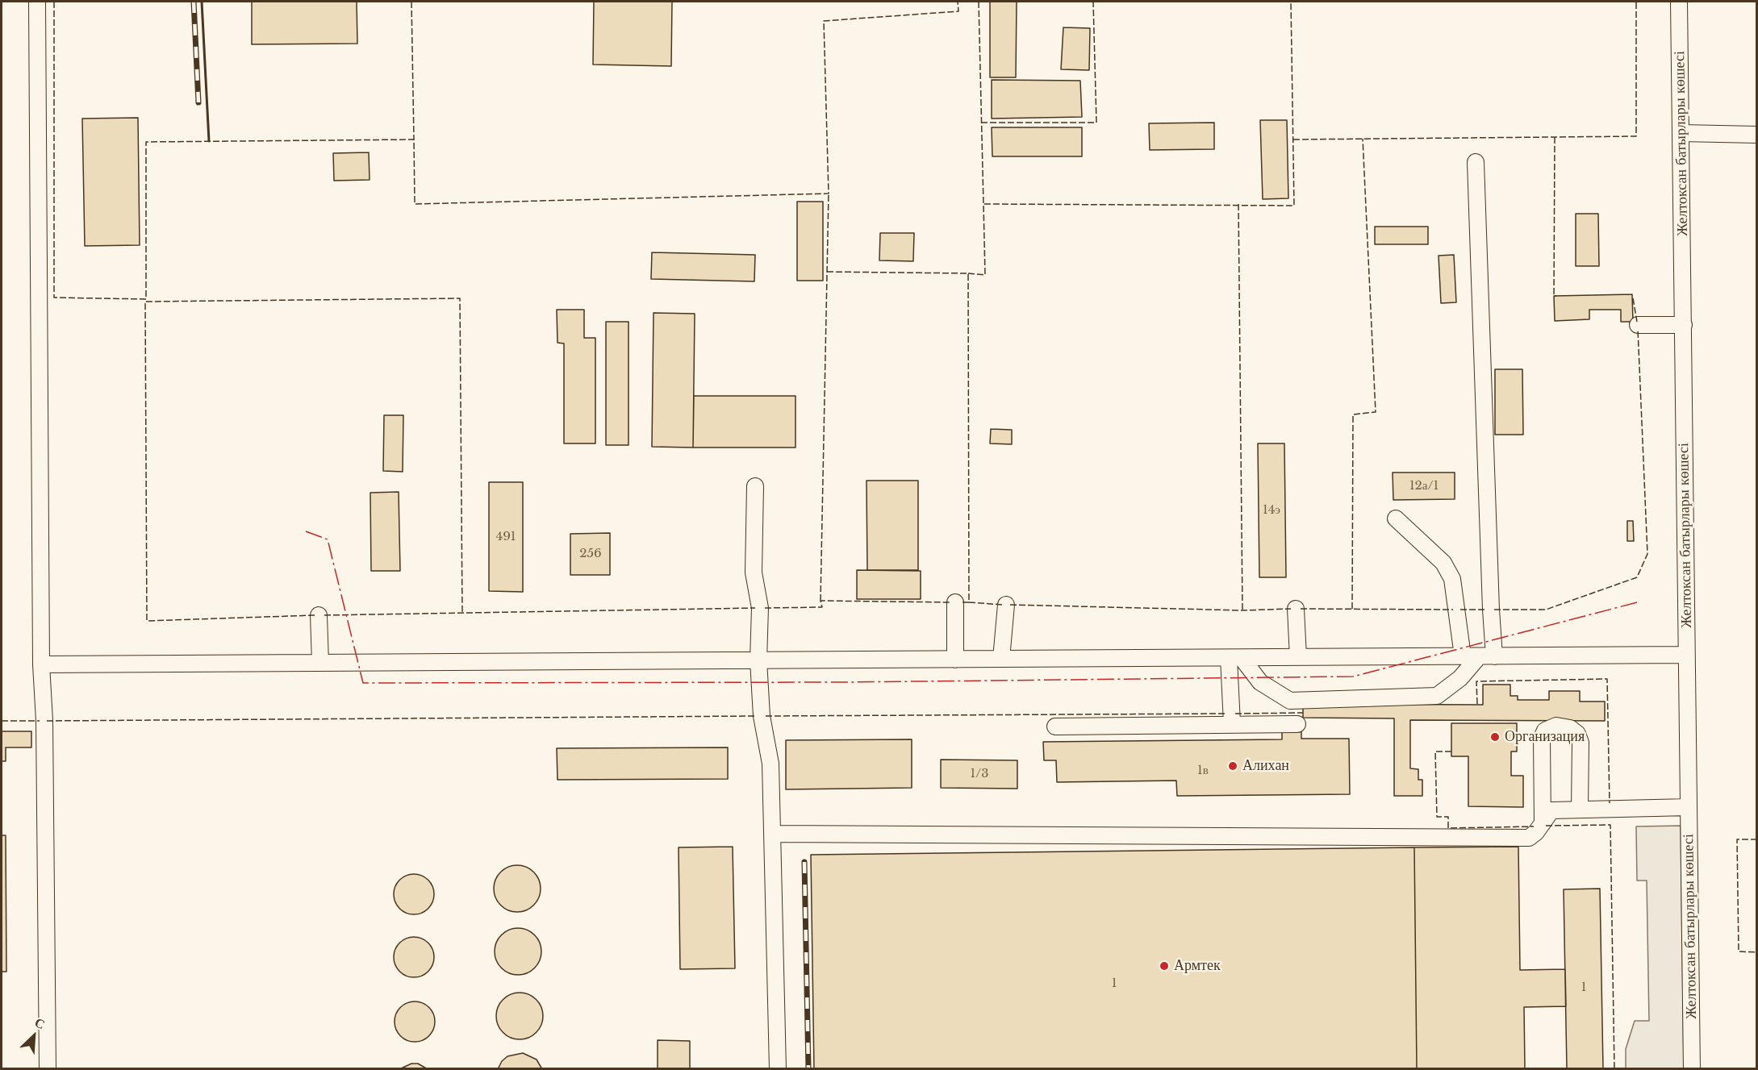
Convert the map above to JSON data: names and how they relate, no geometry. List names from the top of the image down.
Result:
{
  "streets": {
    "street": ["Желтоксан батырлары көшесі"]
  },
  "places": ["Организация", "Алихан", "Армтек"],
  "house_numbers": [
    "12а/1",
    "14э",
    "491",
    "256",
    "1в",
    "1/3",
    "1",
    "1"
  ],
  "north": "top right"
}
